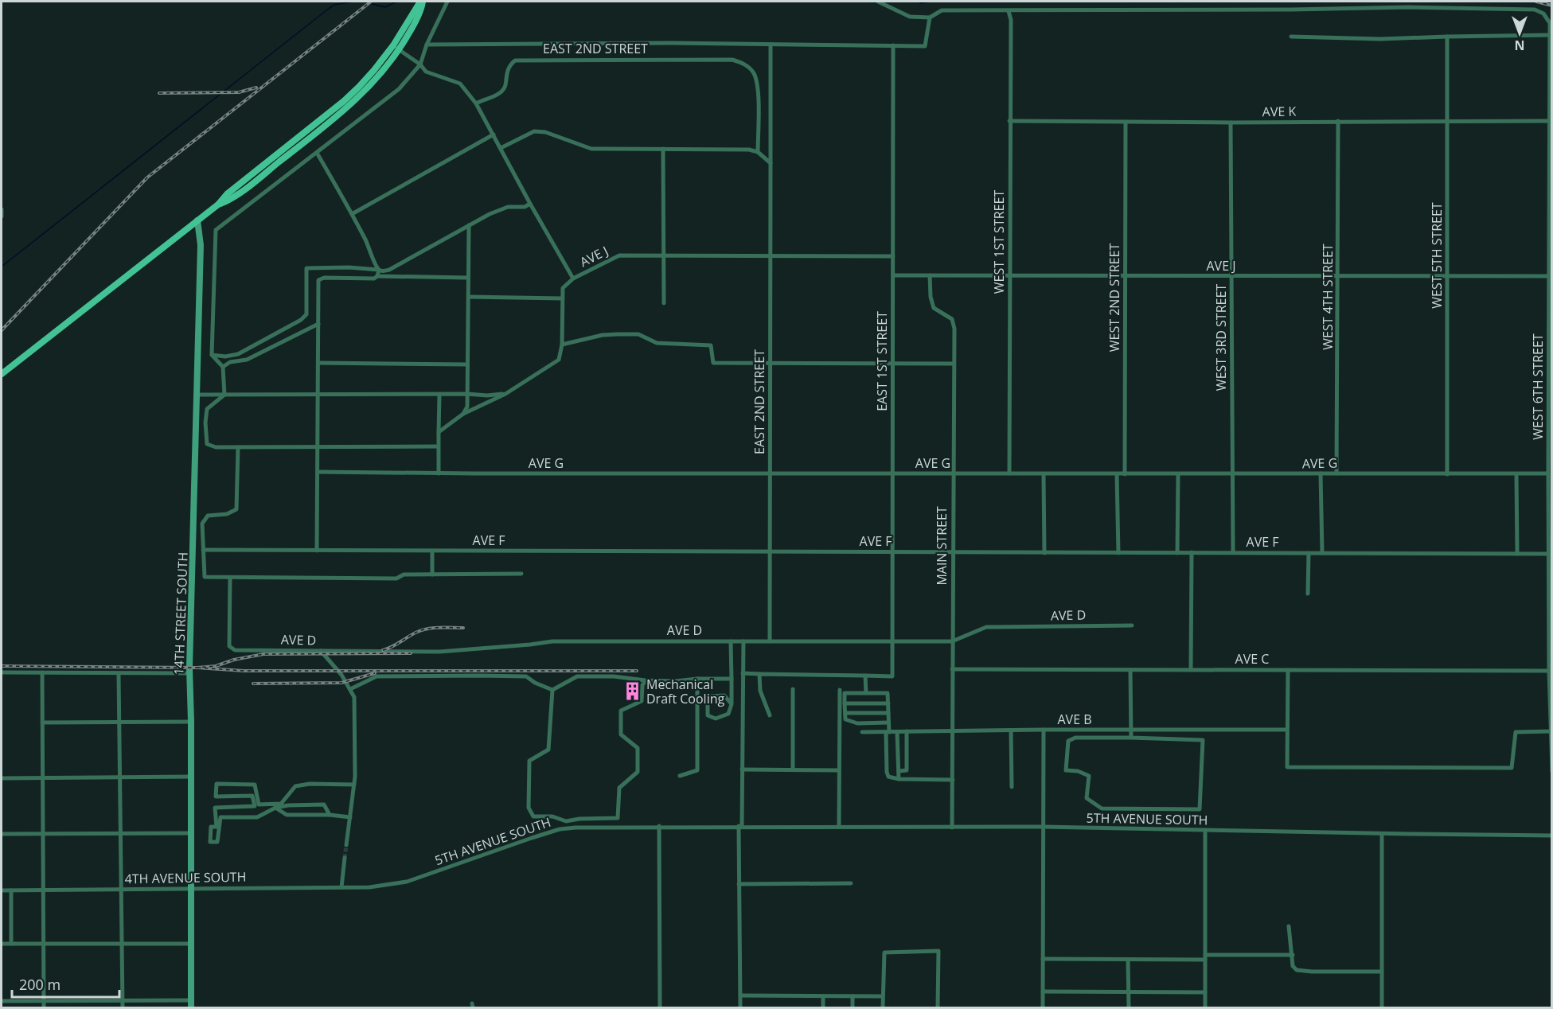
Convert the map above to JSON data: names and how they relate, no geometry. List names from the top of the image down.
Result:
{
  "streets": {
    "street": [
      "EAST 2ND STREET",
      "AVE K",
      "WEST 1ST STREET",
      "WEST 5TH STREET",
      "AVE J",
      "WEST 4TH STREET",
      "WEST 2ND STREET",
      "WEST 3RD STREET",
      "EAST 1ST STREET",
      "WEST 6TH STREET",
      "AVE G",
      "AVE F",
      "MAIN STREET",
      "14TH STREET SOUTH",
      "AVE D",
      "AVE C",
      "AVE B",
      "5TH AVENUE SOUTH",
      "4TH AVENUE SOUTH"
    ]
  },
  "crossings": [
    ["EAST 2ND STREET", "AVE J"],
    ["EAST 2ND STREET", "AVE G"],
    ["EAST 2ND STREET", "AVE F"],
    ["EAST 2ND STREET", "AVE D"],
    ["AVE K", "WEST 1ST STREET"],
    ["AVE K", "WEST 5TH STREET"],
    ["AVE K", "WEST 4TH STREET"],
    ["AVE K", "WEST 2ND STREET"],
    ["AVE K", "WEST 3RD STREET"],
    ["AVE K", "WEST 6TH STREET"],
    ["WEST 1ST STREET", "AVE J"],
    ["WEST 1ST STREET", "WEST 6TH STREET"],
    ["WEST 1ST STREET", "AVE G"],
    ["WEST 5TH STREET", "AVE J"],
    ["WEST 5TH STREET", "AVE G"],
    ["AVE J", "WEST 4TH STREET"],
    ["AVE J", "WEST 2ND STREET"],
    ["AVE J", "WEST 3RD STREET"],
    ["AVE J", "EAST 1ST STREET"],
    ["AVE J", "WEST 6TH STREET"],
    ["AVE J", "MAIN STREET"],
    ["WEST 4TH STREET", "AVE G"],
    ["WEST 2ND STREET", "AVE G"],
    ["WEST 3RD STREET", "AVE G"],
    ["WEST 3RD STREET", "AVE F"],
    ["EAST 1ST STREET", "AVE G"],
    ["EAST 1ST STREET", "AVE F"],
    ["EAST 1ST STREET", "AVE D"],
    ["WEST 6TH STREET", "AVE G"],
    ["WEST 6TH STREET", "AVE F"],
    ["WEST 6TH STREET", "AVE C"],
    ["AVE G", "MAIN STREET"],
    ["AVE F", "MAIN STREET"],
    ["MAIN STREET", "AVE D"],
    ["MAIN STREET", "AVE C"],
    ["MAIN STREET", "AVE B"],
    ["MAIN STREET", "5TH AVENUE SOUTH"],
    ["14TH STREET SOUTH", "4TH AVENUE SOUTH"],
    ["5TH AVENUE SOUTH", "4TH AVENUE SOUTH"]
  ],
  "places": {
    "building": ["Mechanical Draft Cooling"]
  },
  "scale_bar": "200 m",
  "north": "bottom"
}
